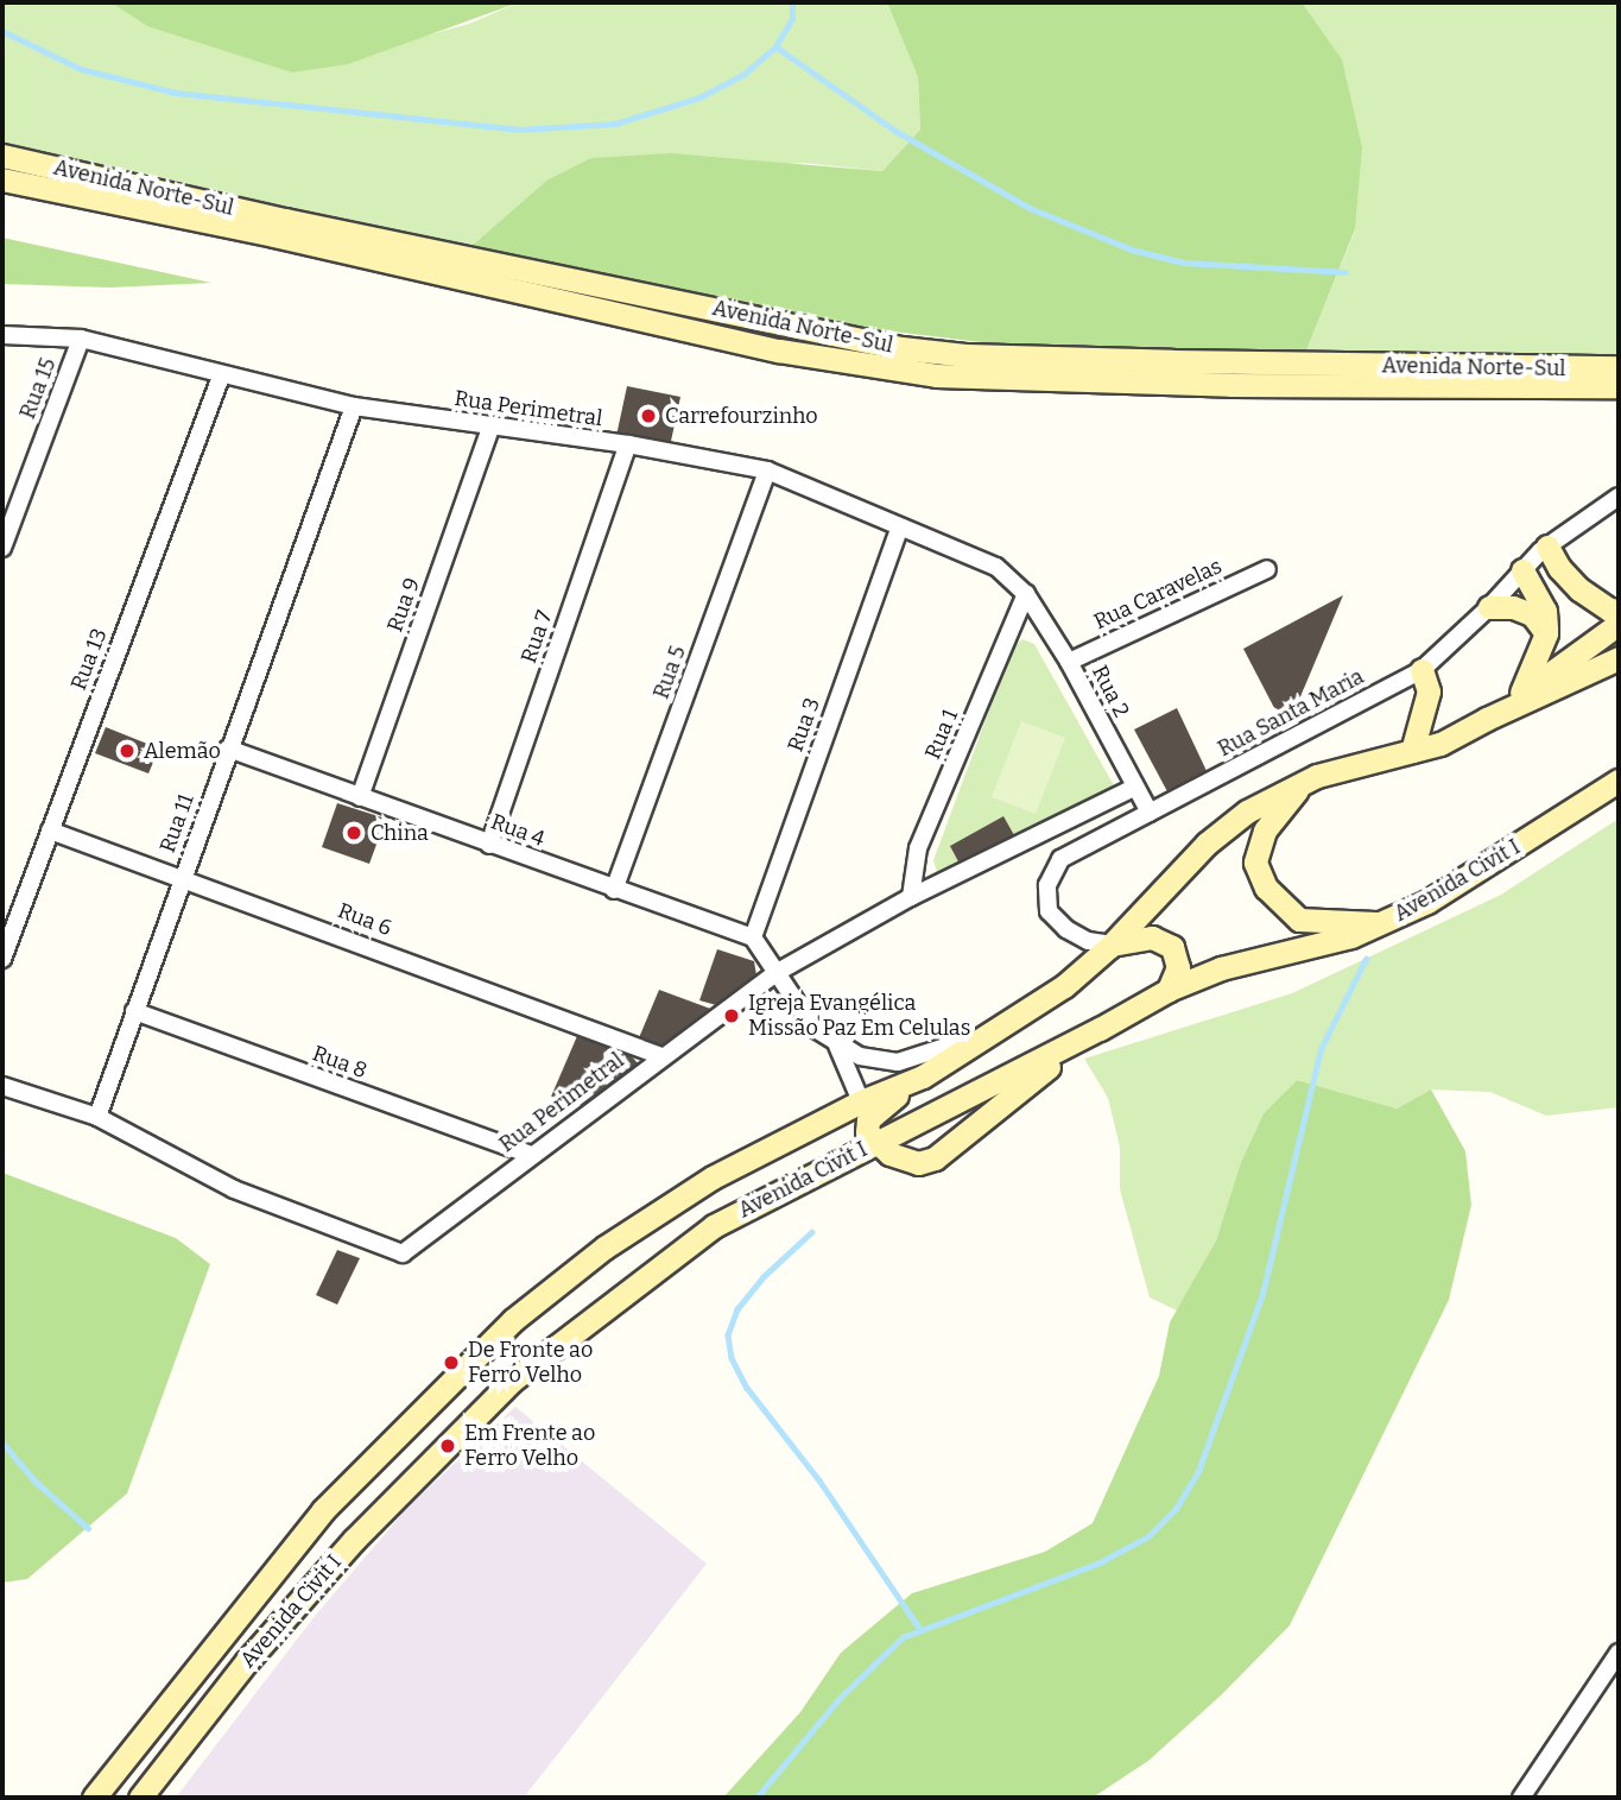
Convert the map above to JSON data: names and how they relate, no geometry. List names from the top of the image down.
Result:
{
  "streets": {
    "main road": ["Avenida Norte-Sul", "Avenida Civit I"],
    "street": [
      "Rua 15",
      "Rua Perimetral",
      "Rua Caravelas",
      "Rua 9",
      "Rua 7",
      "Rua 13",
      "Rua 5",
      "Rua 2",
      "Rua Santa Maria",
      "Rua 3",
      "Rua 1",
      "Rua 11",
      "Rua 4",
      "Rua 6",
      "Rua 8"
    ]
  },
  "crossings": [
    ["Rua 15", "Rua Perimetral"],
    ["Rua Perimetral", "Rua 9"],
    ["Rua Perimetral", "Rua 7"],
    ["Rua Perimetral", "Rua 13"],
    ["Rua Perimetral", "Rua 5"],
    ["Rua Perimetral", "Rua 2"],
    ["Rua Perimetral", "Rua 3"],
    ["Rua Perimetral", "Rua 1"],
    ["Rua Perimetral", "Rua 11"],
    ["Rua Perimetral", "Rua 6"],
    ["Rua Perimetral", "Rua 8"],
    ["Rua Caravelas", "Rua 2"],
    ["Rua 9", "Rua 4"],
    ["Rua 7", "Rua 4"],
    ["Rua 13", "Rua 6"],
    ["Rua 5", "Rua 4"],
    ["Rua 2", "Rua Santa Maria"],
    ["Rua 2", "Rua 1"],
    ["Rua Santa Maria", "Avenida Civit I"],
    ["Rua 3", "Rua 4"],
    ["Rua 11", "Rua 4"],
    ["Rua 11", "Rua 6"],
    ["Rua 11", "Rua 8"]
  ],
  "places": [
    "Carrefourzinho",
    "Alemão",
    "China",
    "Igreja Evangélica Missão Paz Em Celulas",
    "De Fronte ao Ferro Velho",
    "Em Frente ao Ferro Velho"
  ]
}
